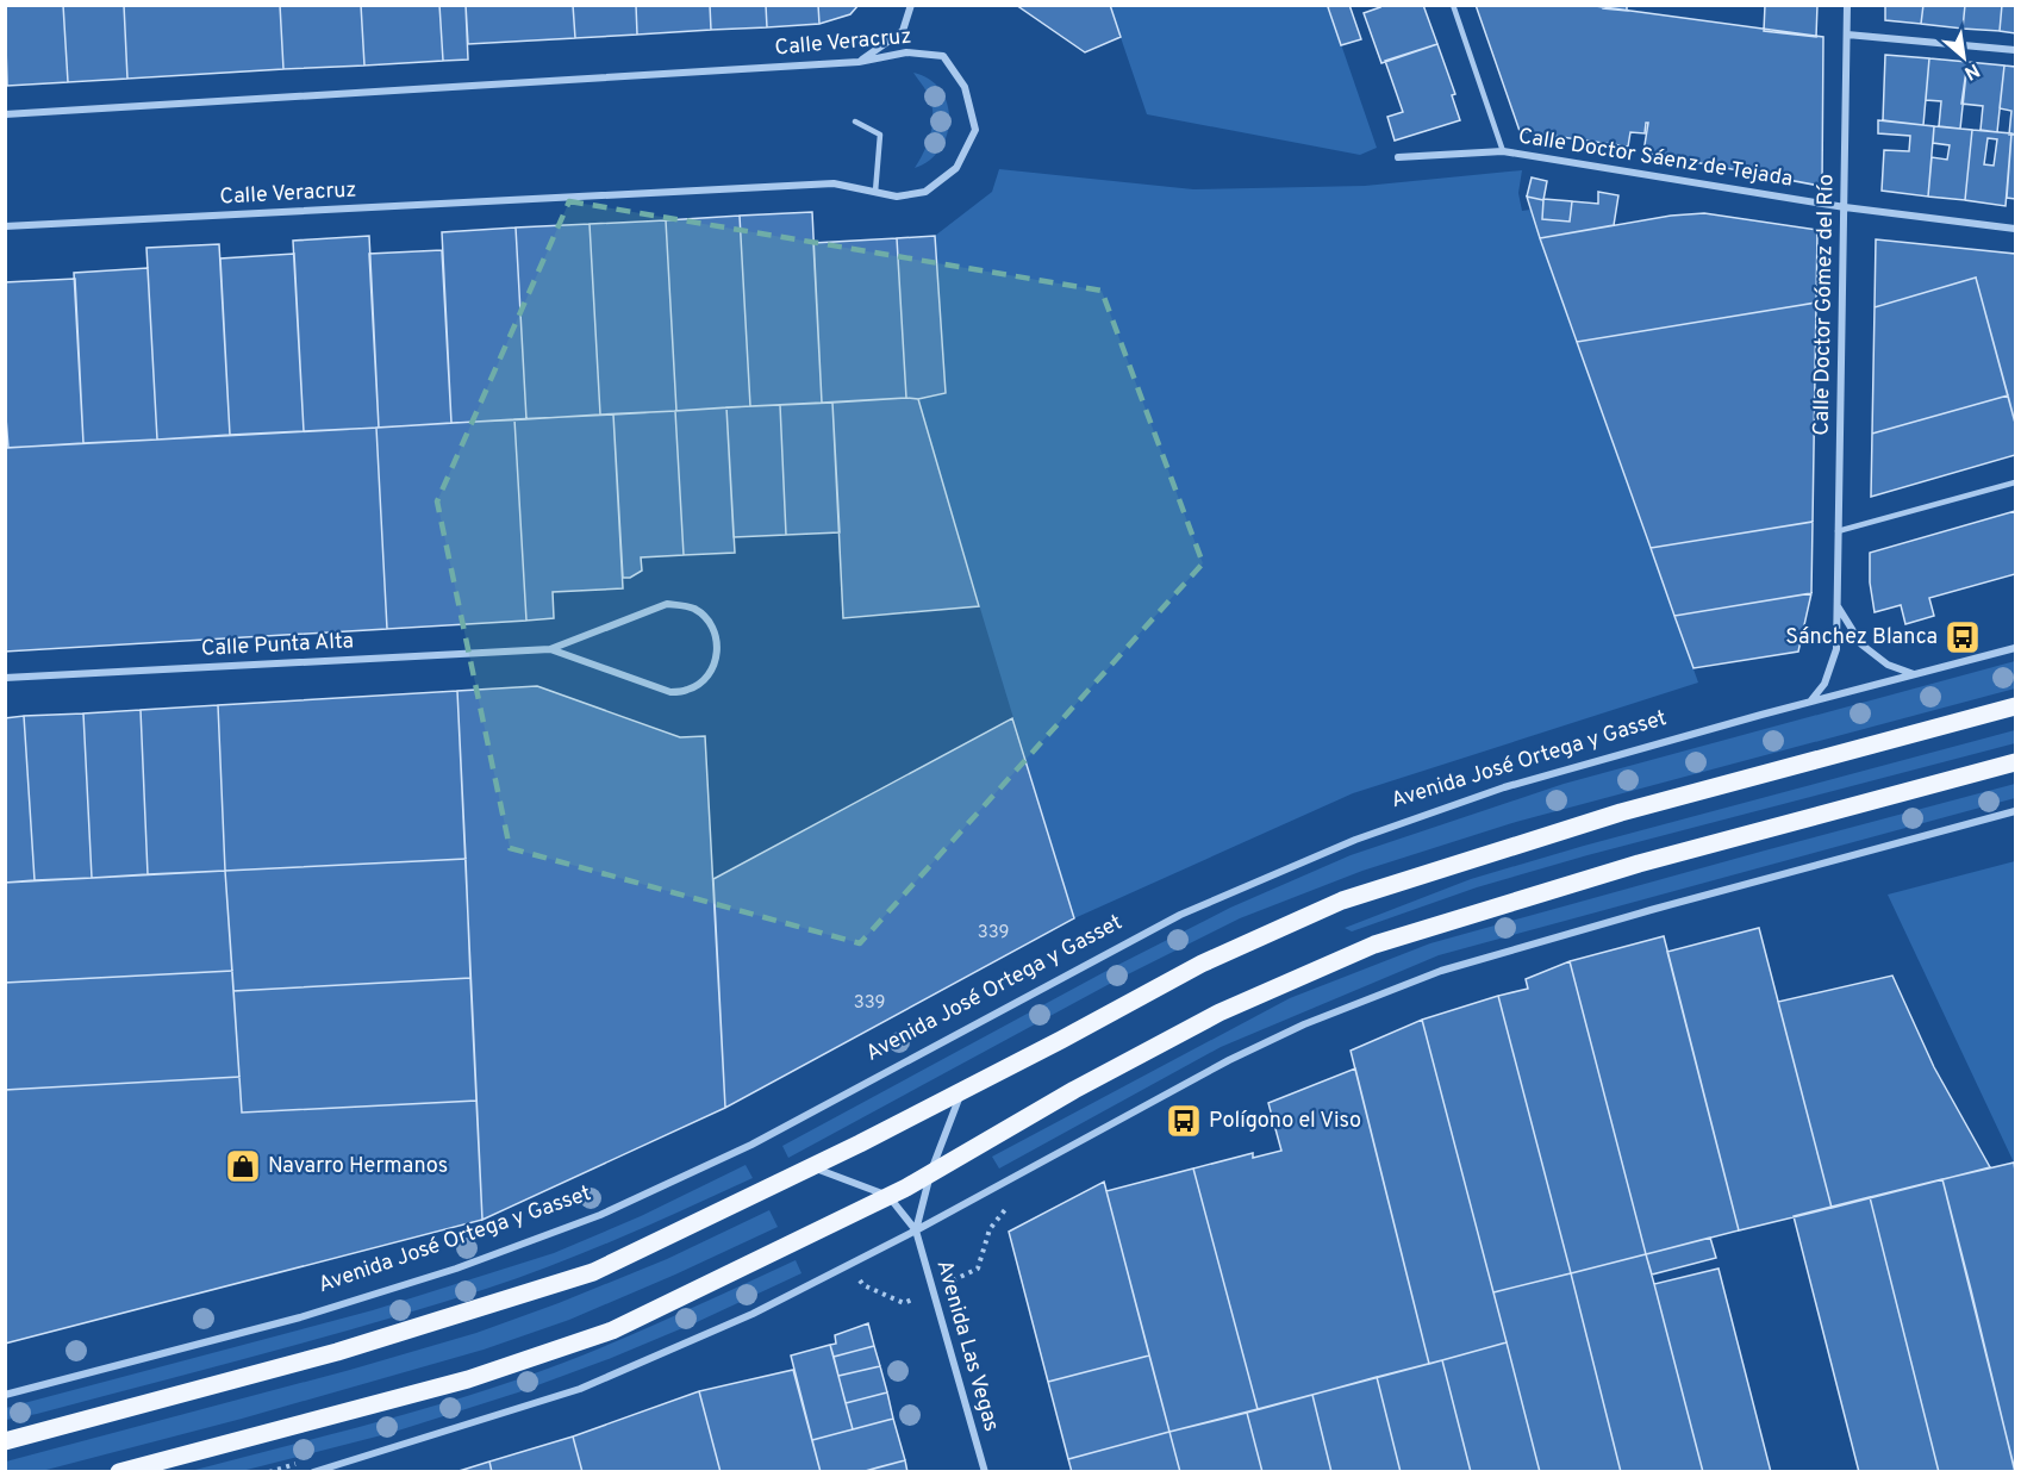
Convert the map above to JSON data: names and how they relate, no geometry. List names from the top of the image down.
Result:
{
  "streets": {
    "street": [
      "Calle Veracruz",
      "Calle Doctor Sáenz de Tejada",
      "Calle Doctor Gómez del Río",
      "Calle Punta Alta",
      "Avenida José Ortega y Gasset",
      "Avenida Las Vegas"
    ]
  },
  "crossings": [
    ["Calle Doctor Sáenz de Tejada", "Calle Doctor Gómez del Río"],
    ["Calle Doctor Gómez del Río", "Avenida José Ortega y Gasset"]
  ],
  "places": {
    "bus stop": ["Sánchez Blanca", "Polígono el Viso"],
    "shop": ["Navarro Hermanos"]
  },
  "house_numbers": ["339", "339"],
  "north": "bottom right"
}
